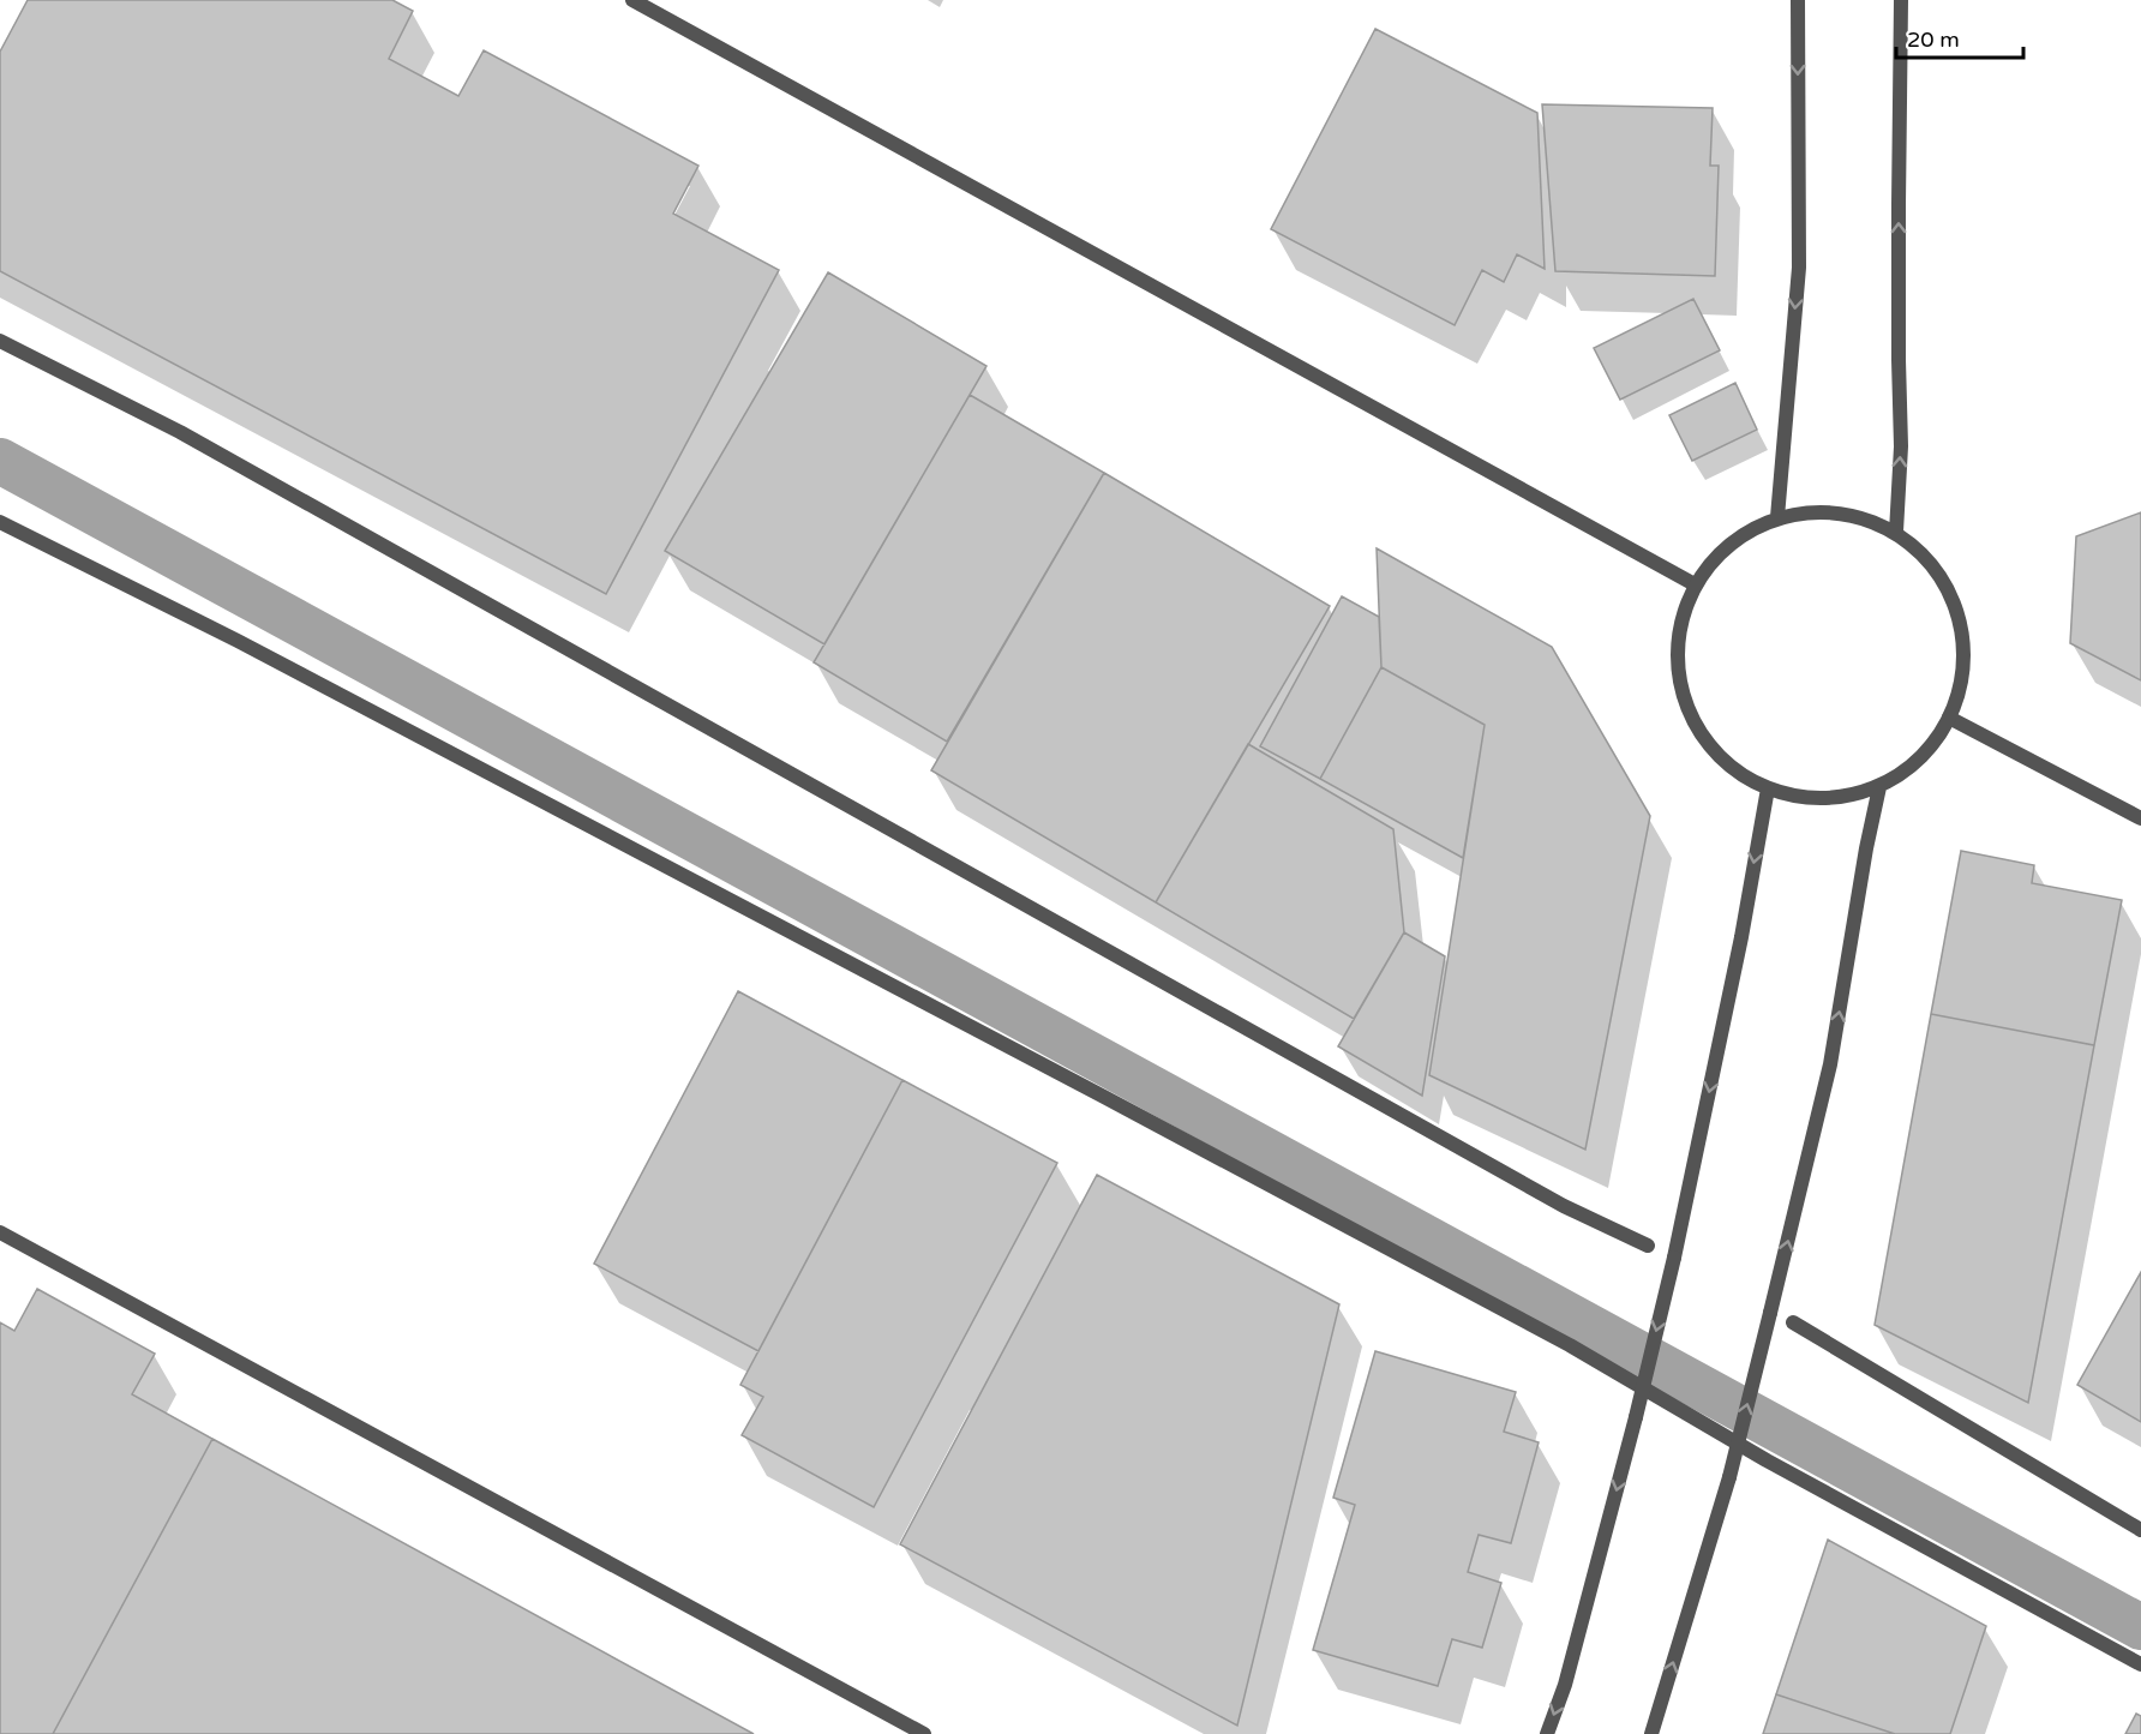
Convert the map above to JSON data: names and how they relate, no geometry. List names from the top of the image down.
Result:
{
  "scale_bar": "20 m"
}
